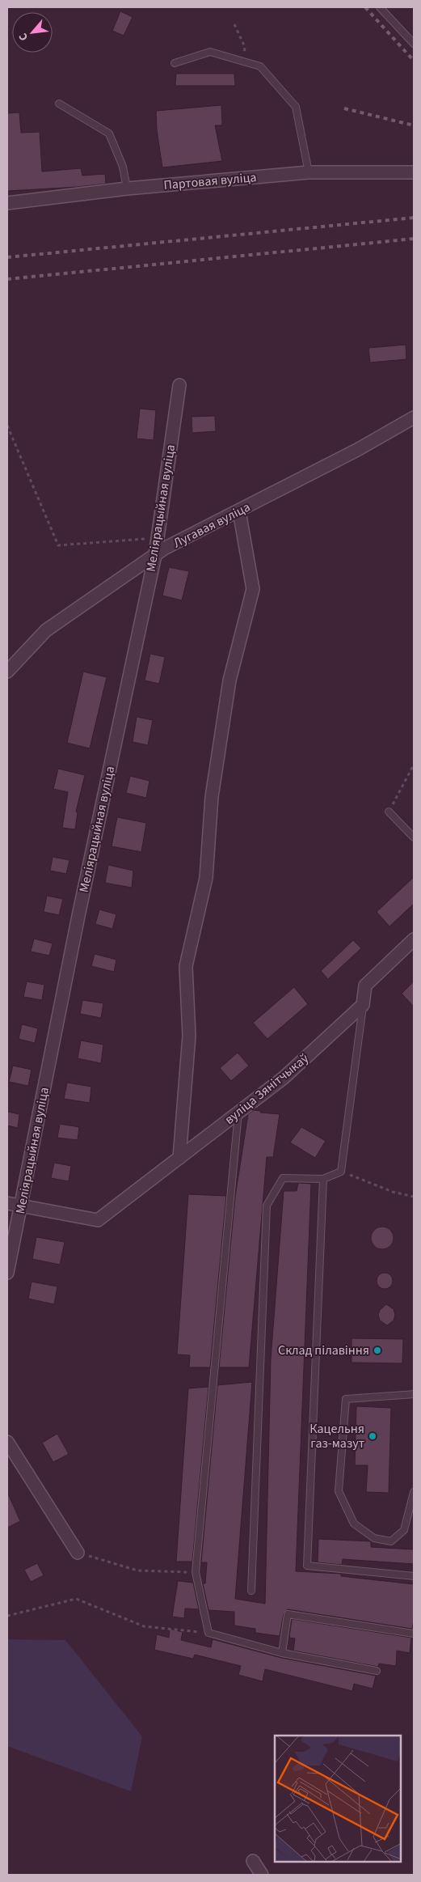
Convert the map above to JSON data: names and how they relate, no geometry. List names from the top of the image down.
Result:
{
  "streets": {
    "street": [
      "Партовая вуліца",
      "Меліярацыйная вуліца",
      "Лугавая вуліца",
      "вуліца Зянітчыкаў"
    ]
  },
  "crossings": [
    ["Меліярацыйная вуліца", "Лугавая вуліца"],
    ["Меліярацыйная вуліца", "вуліца Зянітчыкаў"]
  ],
  "places": ["Склад пілавіння", "Кацельня газ-мазут"],
  "north": "bottom left"
}
